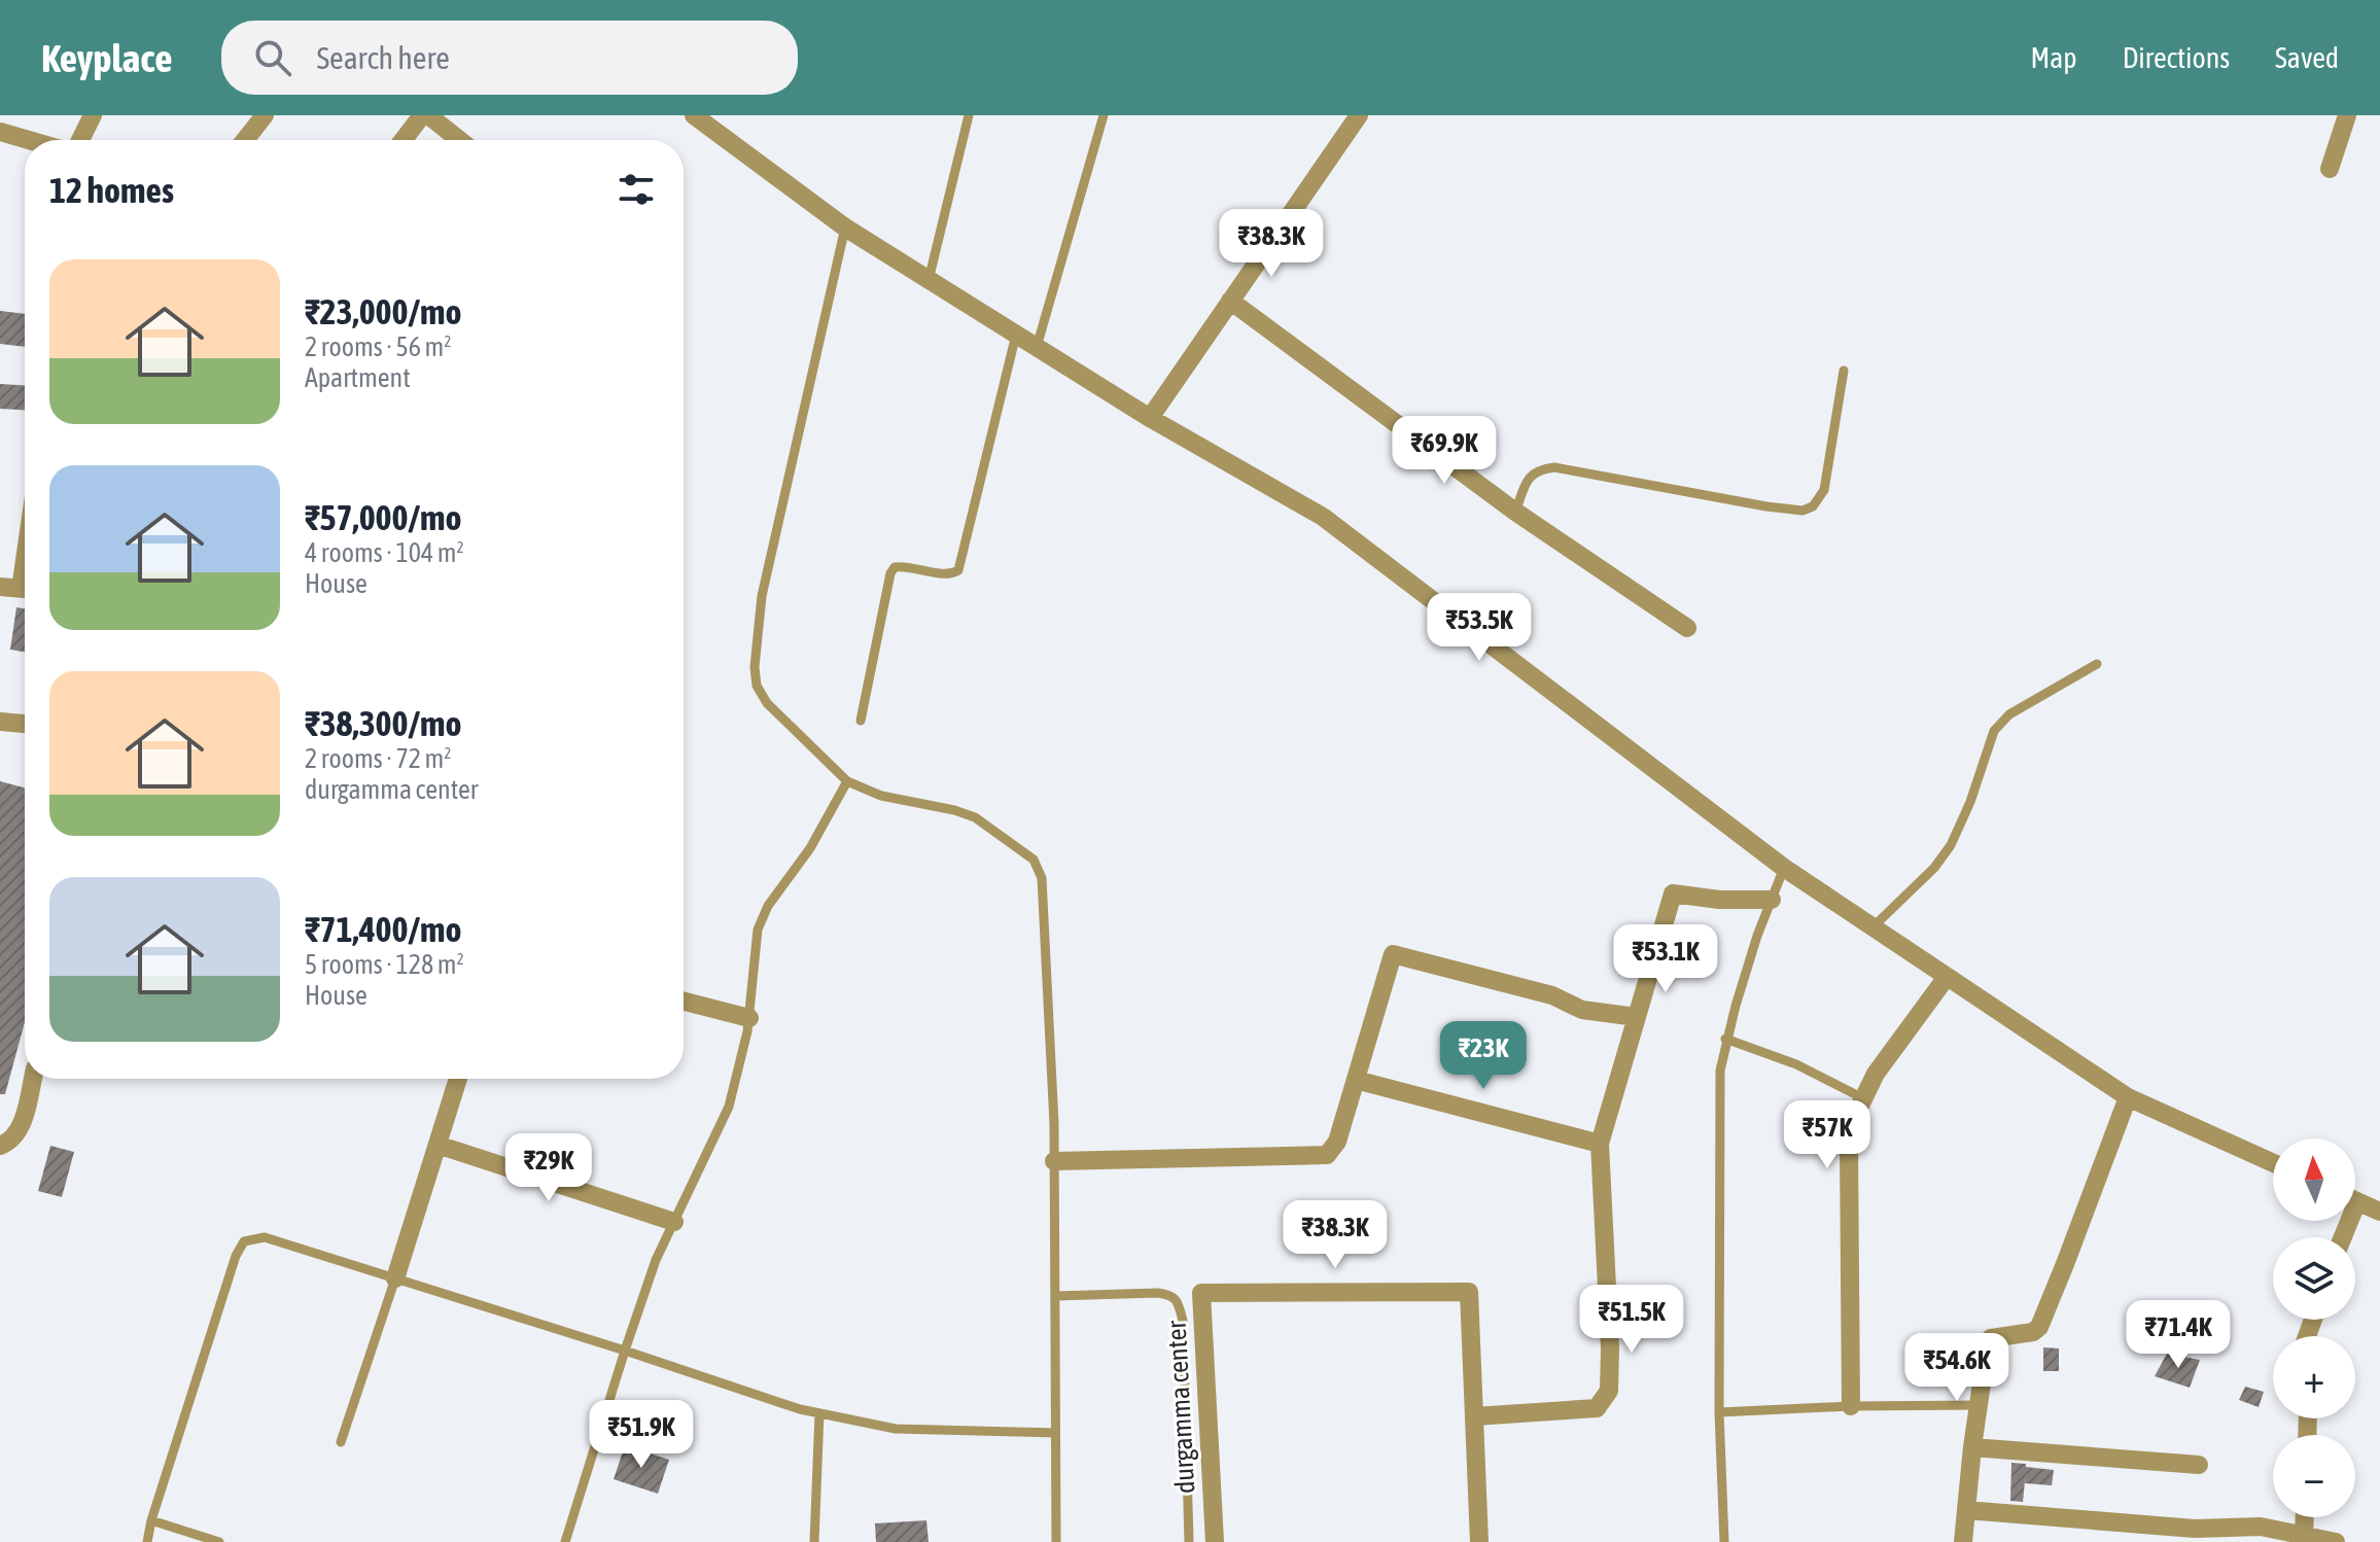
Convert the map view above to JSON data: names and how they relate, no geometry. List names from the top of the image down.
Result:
{
  "streets": {
    "street": ["durgamma center"]
  },
  "north": "top",
  "page": {
    "header": "Keyplace",
    "search": "Search here",
    "nav": ["Map", "Directions", "Saved"],
    "heading": "12 homes",
    "price": [
      "₹38.3K",
      "₹69.9K",
      "₹53.5K",
      "₹53.1K",
      "₹23K",
      "₹57K",
      "₹29K",
      "₹38.3K",
      "₹51.5K",
      "₹71.4K",
      "₹54.6K",
      "₹51.9K"
    ],
    "list": [
      {
        "name": "₹23,000/mo",
        "note": "2 rooms · 56 m² · Apartment"
      },
      {
        "name": "₹57,000/mo",
        "note": "4 rooms · 104 m² · House"
      },
      {
        "name": "₹38,300/mo",
        "note": "2 rooms · 72 m² · durgamma center"
      },
      {
        "name": "₹71,400/mo",
        "note": "5 rooms · 128 m² · House"
      }
    ],
    "map_buttons": ["+", "−"]
  }
}
